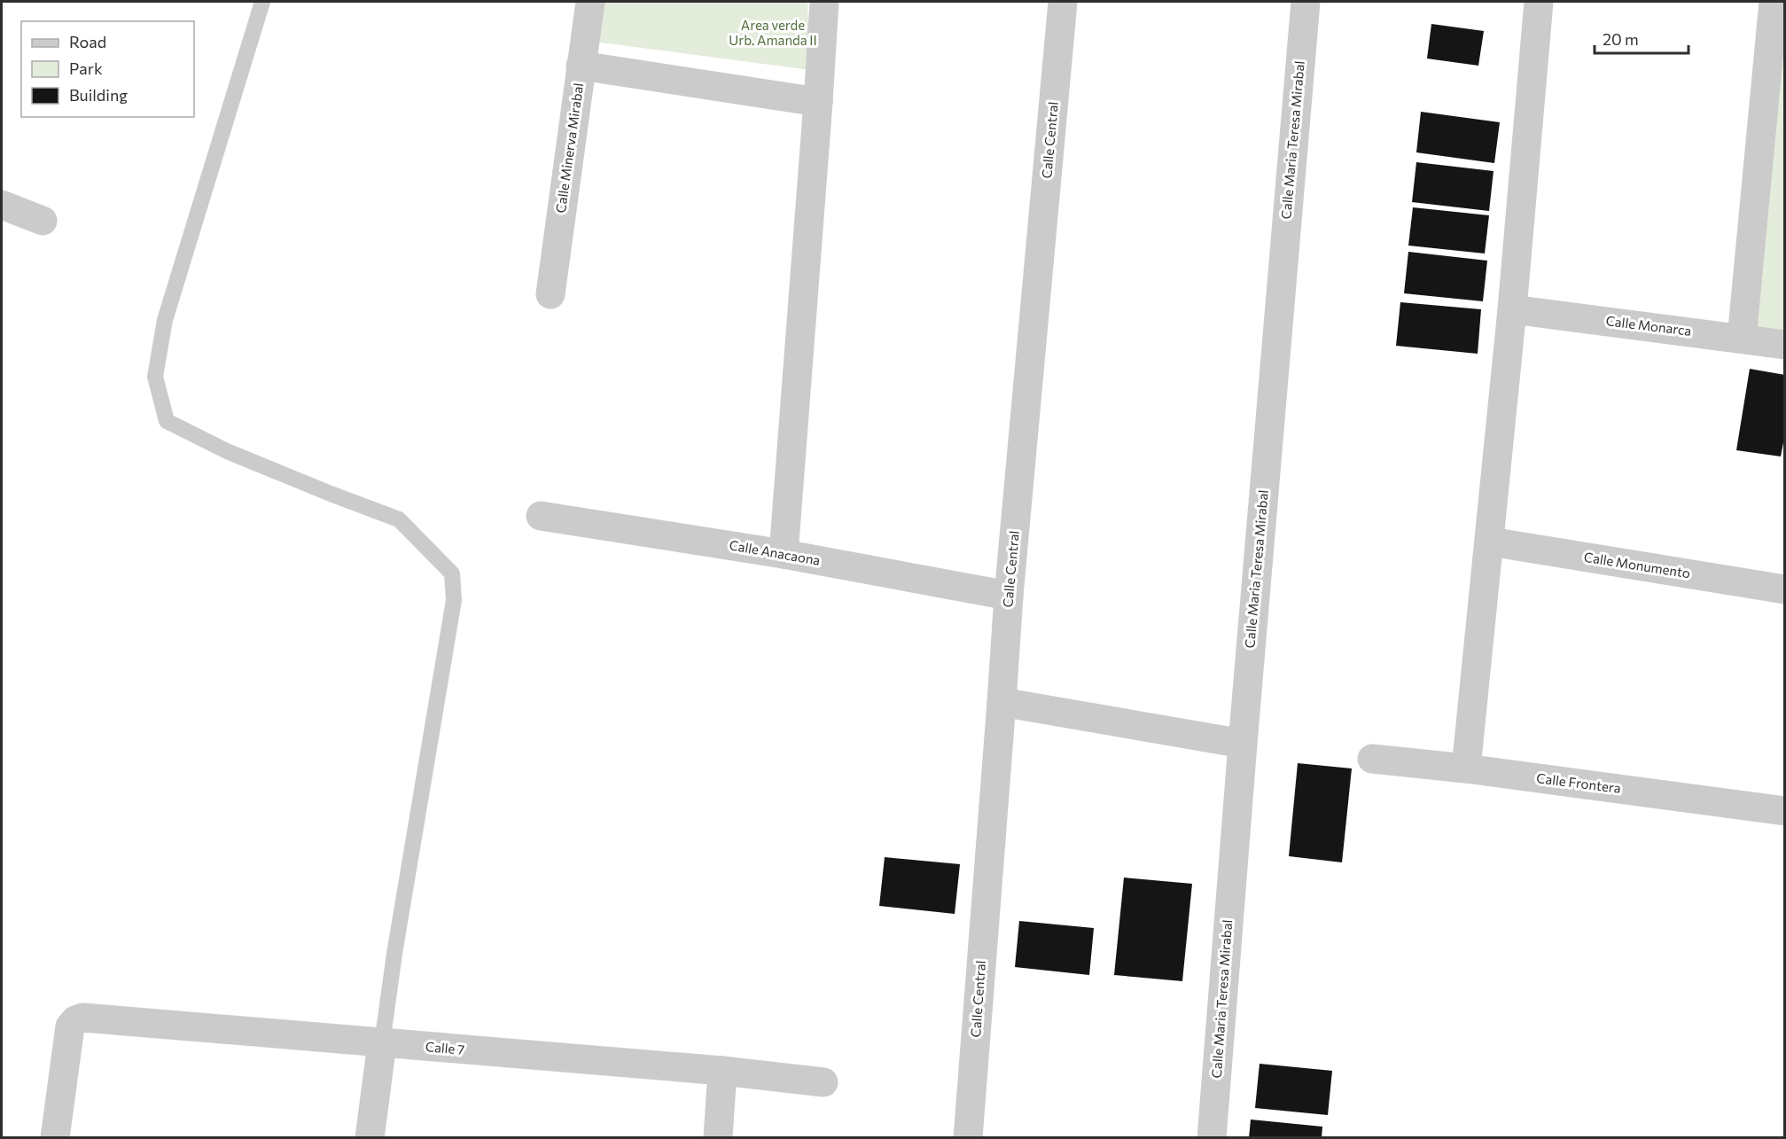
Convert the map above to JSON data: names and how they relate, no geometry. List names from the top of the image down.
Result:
{
  "streets": {
    "street": [
      "Calle Central",
      "Calle Maria Teresa Mirabal",
      "Calle Minerva Mirabal",
      "Calle Monarca",
      "Calle Anacaona",
      "Calle Monumento",
      "Calle Frontera",
      "Calle 7"
    ]
  },
  "crossings": [
    ["Calle Central", "Calle Anacaona"]
  ],
  "parks": ["Area verde Urb. Amanda II"],
  "legend": ["Road", "Park", "Building"],
  "scale_bar": "20 m"
}
